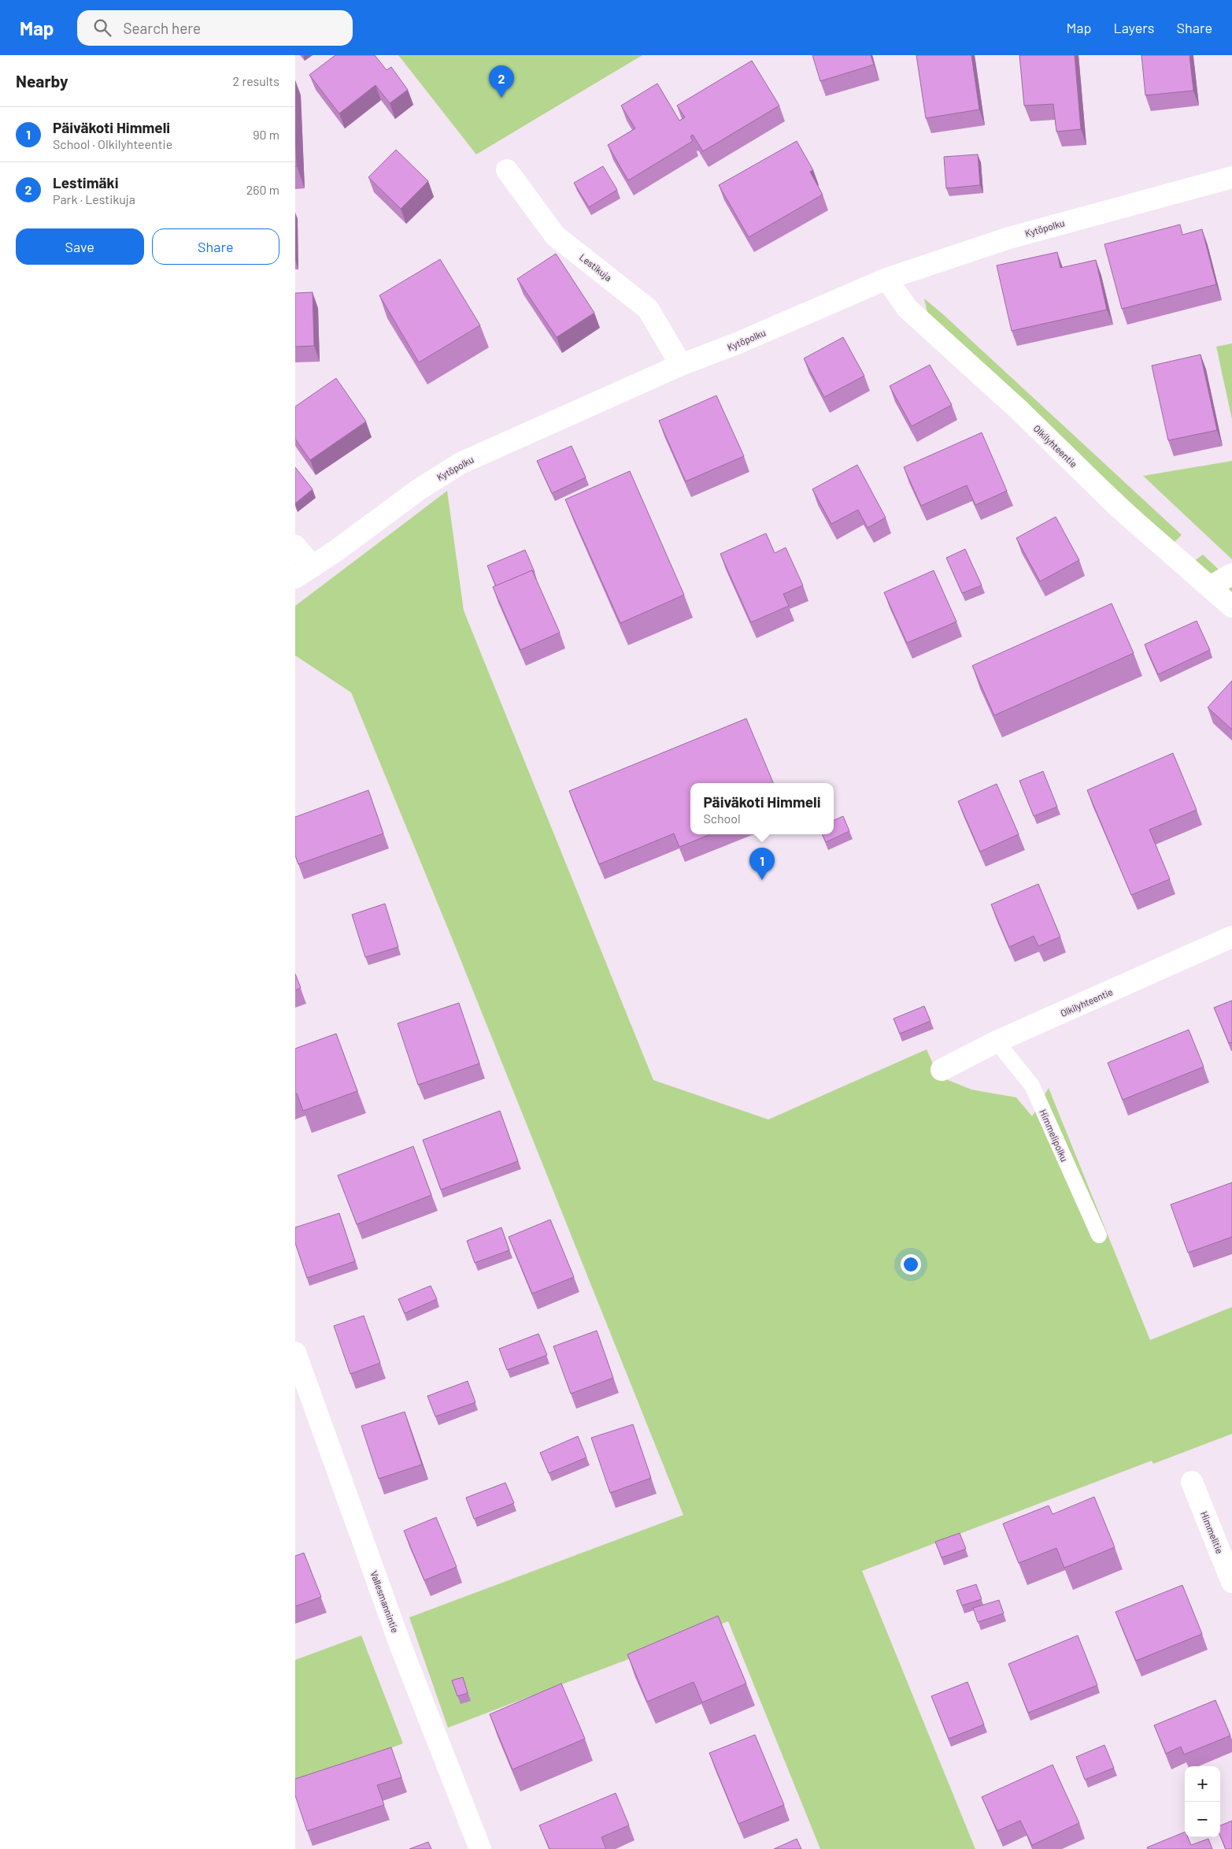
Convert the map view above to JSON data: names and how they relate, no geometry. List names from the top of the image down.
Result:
{
  "streets": {
    "street": [
      "Kytöpolku",
      "Lestikuja",
      "Olkilyhteentie",
      "Himmelitie",
      "Vallesmannintie"
    ],
    "lane": ["Himmelipolku"]
  },
  "crossings": [
    ["Kytöpolku", "Lestikuja"],
    ["Kytöpolku", "Olkilyhteentie"],
    ["Olkilyhteentie", "Himmelipolku"]
  ],
  "page": {
    "header": "Map",
    "search": "Search here",
    "nav": ["Map", "Layers", "Share"],
    "heading": ["Nearby", "2 results"],
    "pins": ["2", "1"],
    "list": [
      {
        "mark": "1",
        "name": "Päiväkoti Himmeli",
        "note": "School · Olkilyhteentie",
        "value": "90 m"
      },
      {
        "mark": "2",
        "name": "Lestimäki",
        "note": "Park · Lestikuja",
        "value": "260 m"
      }
    ],
    "buttons": ["Save", "Share"],
    "popup": ["Päiväkoti Himmeli", "School"],
    "map_buttons": ["+", "−"]
  }
}
